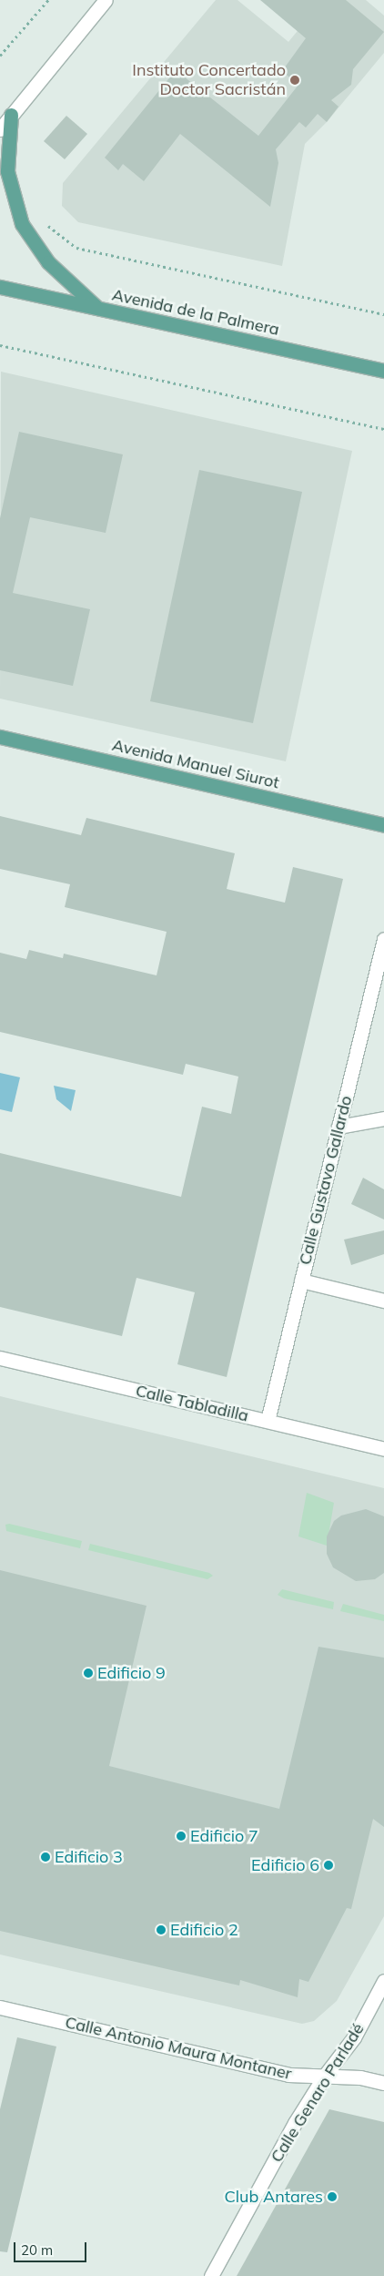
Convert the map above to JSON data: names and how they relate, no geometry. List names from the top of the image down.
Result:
{
  "streets": {
    "main road": ["Avenida de la Palmera", "Avenida Manuel Siurot"],
    "street": [
      "Calle Gustavo Gallardo",
      "Calle Tabladilla",
      "Calle Antonio Maura Montaner",
      "Calle Genaro Parladé"
    ]
  },
  "crossings": [
    ["Calle Gustavo Gallardo", "Calle Tabladilla"],
    ["Calle Antonio Maura Montaner", "Calle Genaro Parladé"]
  ],
  "places": [
    "Instituto Concertado Doctor Sacristán",
    "Edificio 9",
    "Edificio 7",
    "Edificio 3",
    "Edificio 6",
    "Edificio 2",
    "Club Antares"
  ],
  "scale_bar": "20 m"
}
